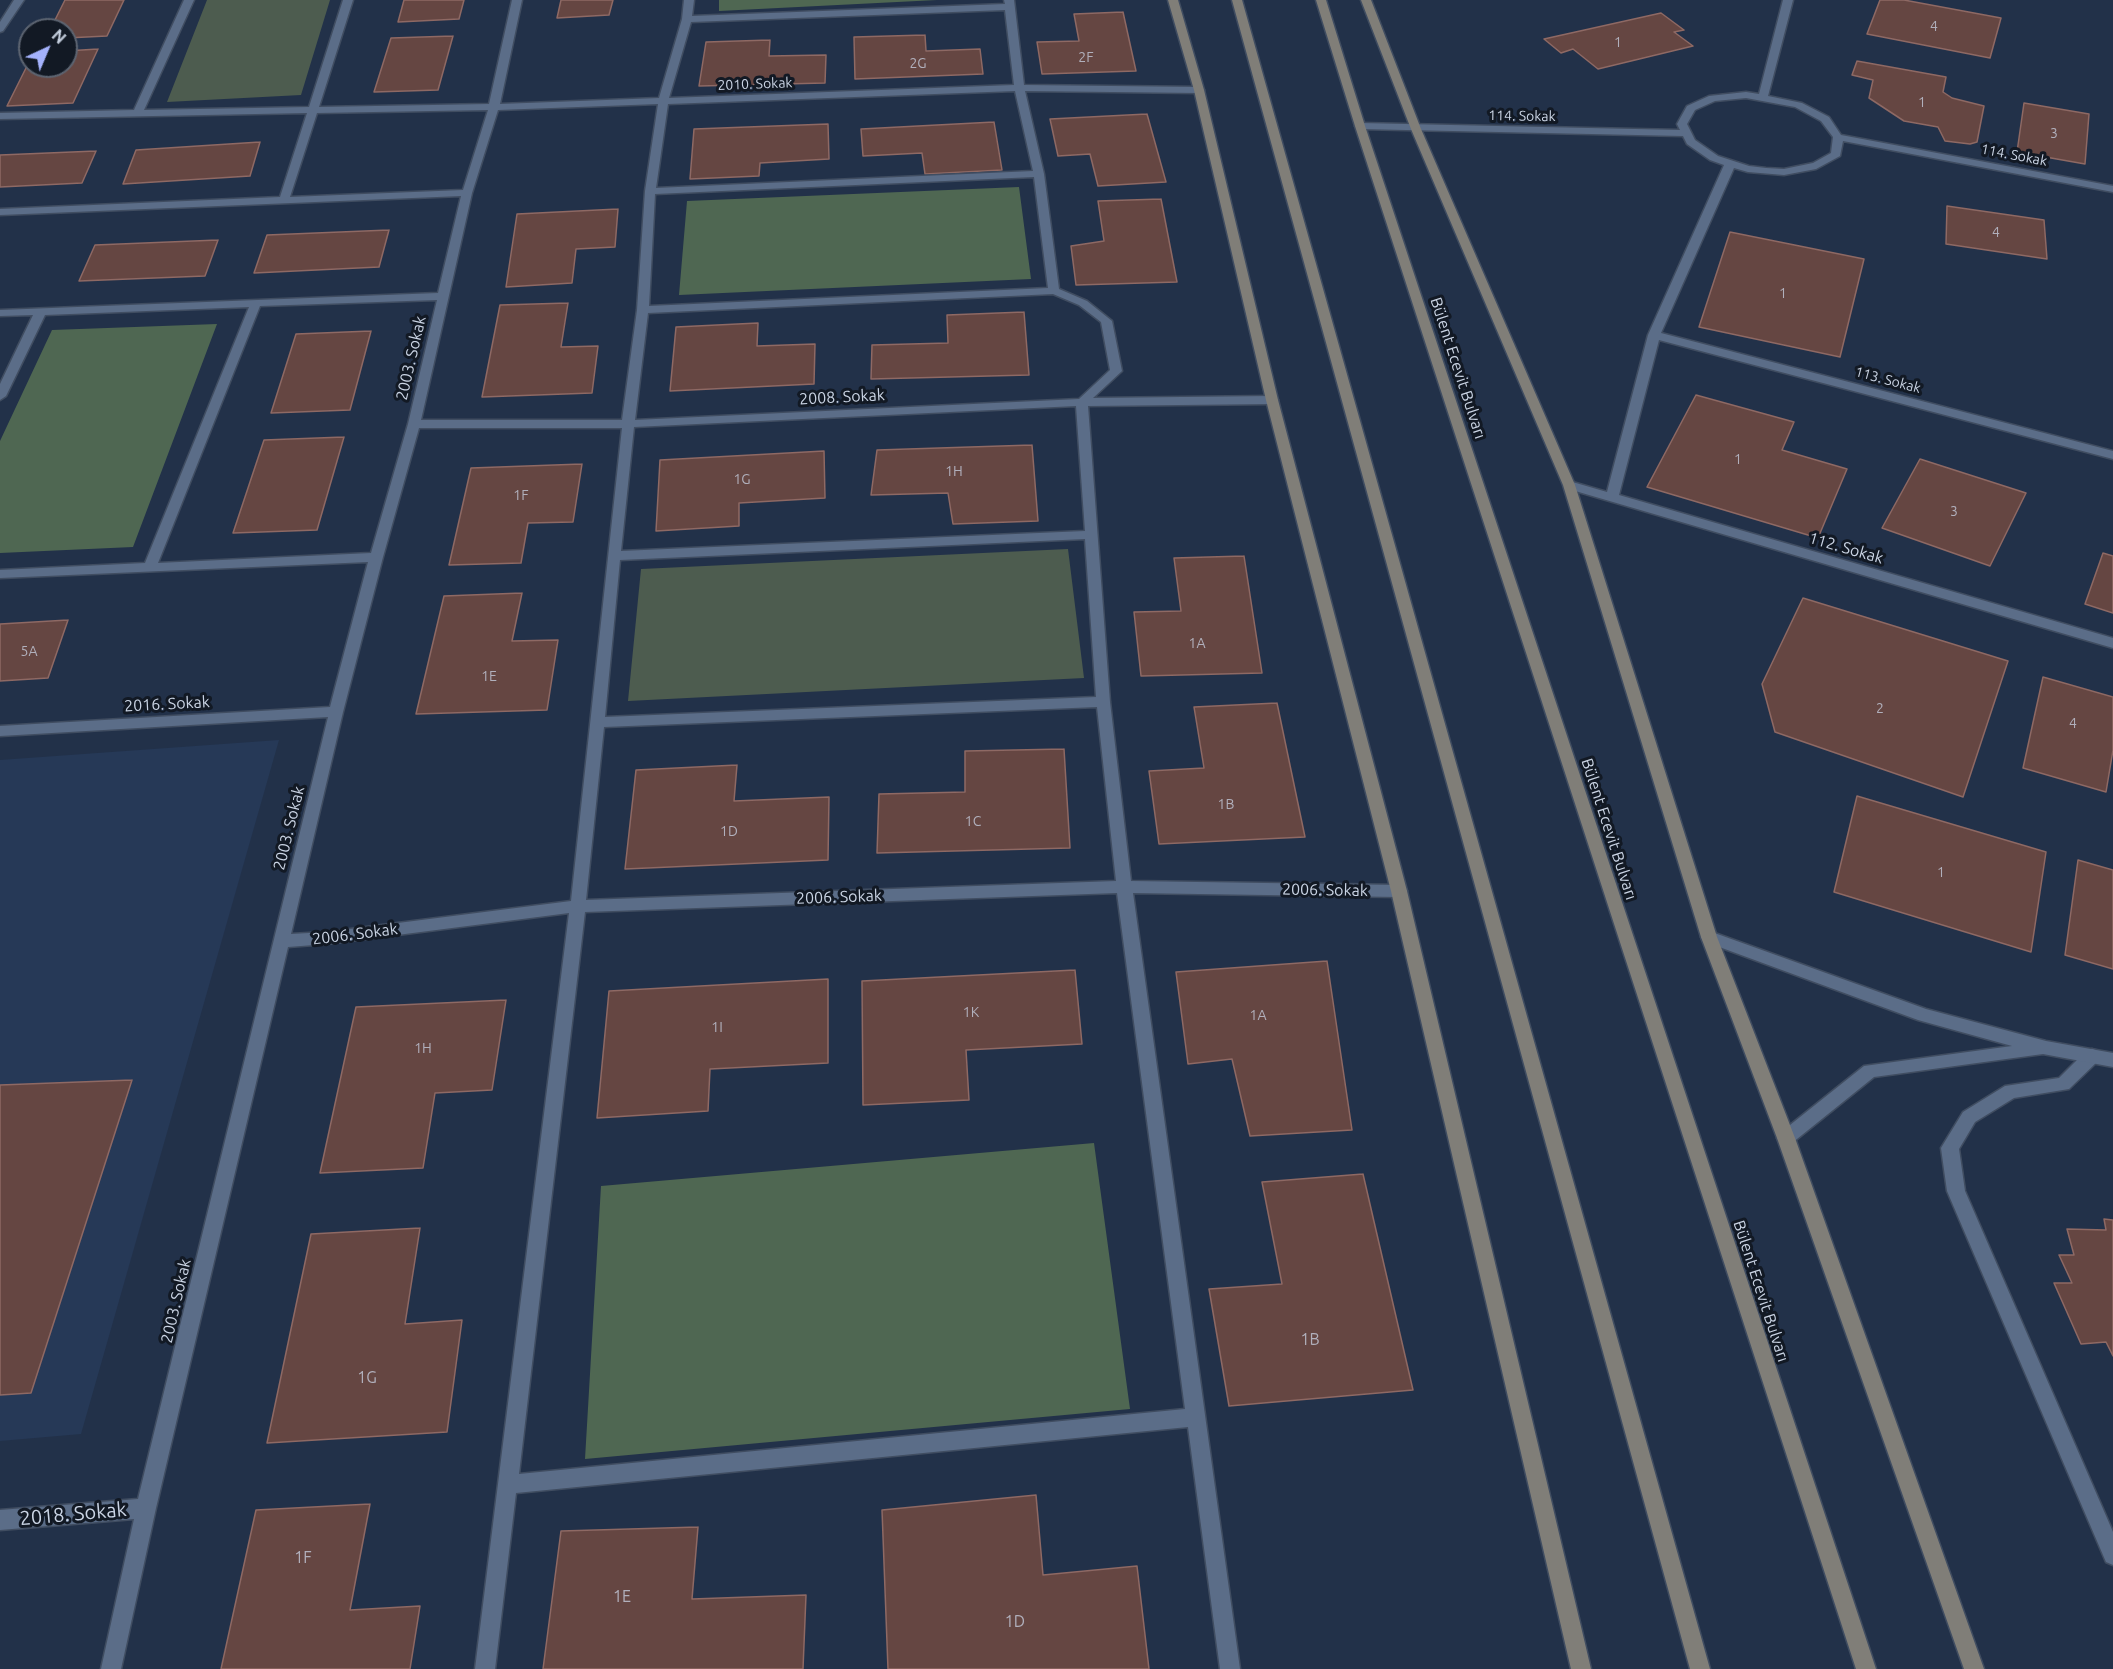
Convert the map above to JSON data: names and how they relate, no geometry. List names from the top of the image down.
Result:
{
  "streets": {
    "street": [
      "2010. Sokak",
      "114. Sokak",
      "2003. Sokak",
      "Bülent Ecevit Bulvarı",
      "113. Sokak",
      "2008. Sokak",
      "112. Sokak",
      "2016. Sokak",
      "2006. Sokak",
      "2018. Sokak"
    ]
  },
  "crossings": [
    ["2010. Sokak", "2003. Sokak"],
    ["114. Sokak", "Bülent Ecevit Bulvarı"],
    ["2003. Sokak", "2008. Sokak"],
    ["2003. Sokak", "2016. Sokak"],
    ["2003. Sokak", "2006. Sokak"],
    ["2003. Sokak", "2018. Sokak"]
  ],
  "house_numbers": [
    "4",
    "1",
    "2F",
    "2G",
    "1",
    "3",
    "4",
    "1",
    "1",
    "1H",
    "1G",
    "1F",
    "3",
    "1A",
    "5A",
    "1E",
    "2",
    "4",
    "1B",
    "1C",
    "1D",
    "1",
    "1K",
    "1A",
    "1I",
    "1H",
    "1B",
    "1G",
    "1F",
    "1E",
    "1D"
  ],
  "north": "top right"
}
